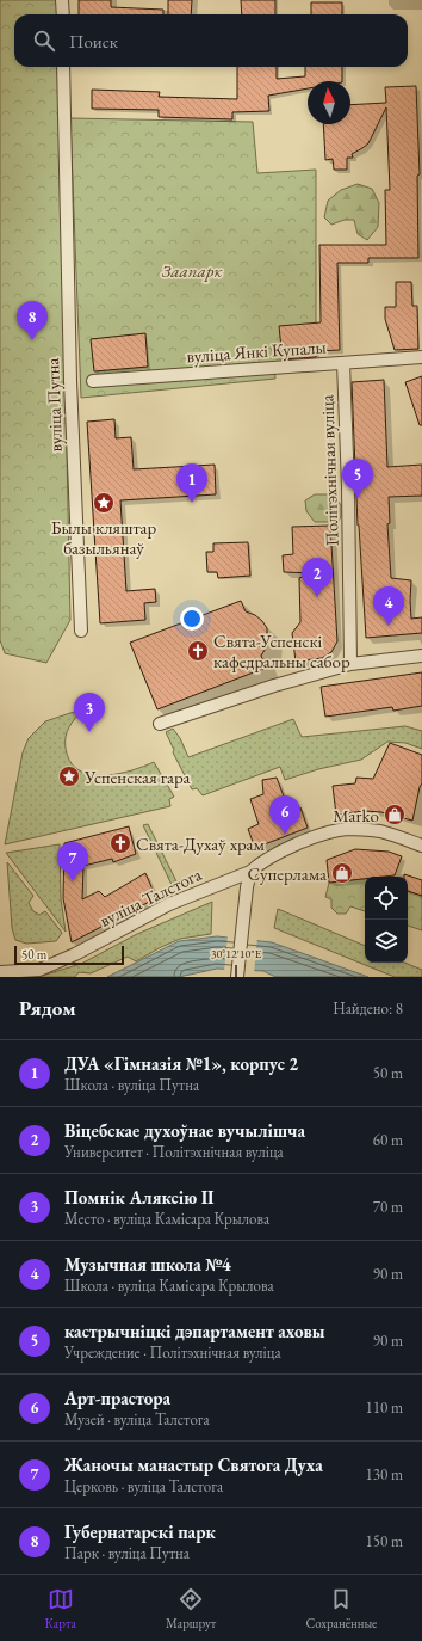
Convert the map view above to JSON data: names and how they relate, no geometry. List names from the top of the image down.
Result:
{
  "streets": {
    "street": [
      "вуліца Янкі Купалы",
      "вуліца Путна",
      "Політэхнічная вуліца",
      "вуліца Талстога"
    ]
  },
  "crossings": [
    ["вуліца Янкі Купалы", "Політэхнічная вуліца"]
  ],
  "parks": ["Заапарк"],
  "places": {
    "place": ["Былы кляштар базыльянаў", "Успенская гара"],
    "church": ["Свята-Успенскі кафедральны сабор", "Свята-Духаў храм"],
    "shop": ["Marko", "Суперлама"]
  },
  "scale_bar": "50 m",
  "north": "top",
  "page": {
    "search": "Поиск",
    "pins": [
      "8",
      "5",
      "1",
      "2",
      "4",
      "3",
      "6",
      "7"
    ],
    "scale": "50 m",
    "heading": ["Рядом", "Найдено: 8"],
    "list": [
      {
        "mark": "1",
        "name": "ДУА «Гімназія №1», корпус 2",
        "note": "Школа · вуліца Путна",
        "value": "50 m"
      },
      {
        "mark": "2",
        "name": "Віцебскае духоўнае вучылішча",
        "note": "Университет · Політэхнічная вуліца",
        "value": "60 m"
      },
      {
        "mark": "3",
        "name": "Помнік Аляксію II",
        "note": "Место · вуліца Камісара Крылова",
        "value": "70 m"
      },
      {
        "mark": "4",
        "name": "Музычная школа №4",
        "note": "Школа · вуліца Камісара Крылова",
        "value": "90 m"
      },
      {
        "mark": "5",
        "name": "кастрычніцкі дэпартамент аховы",
        "note": "Учреждение · Політэхнічная вуліца",
        "value": "90 m"
      },
      {
        "mark": "6",
        "name": "Арт-прастора",
        "note": "Музей · вуліца Талстога",
        "value": "110 m"
      },
      {
        "mark": "7",
        "name": "Жаночы манастыр Святога Духа",
        "note": "Церковь · вуліца Талстога",
        "value": "130 m"
      },
      {
        "mark": "8",
        "name": "Губернатарскі парк",
        "note": "Парк · вуліца Путна",
        "value": "150 m"
      }
    ],
    "nav": ["Карта", "Маршрут", "Сохранённые"]
  },
  "coordinates": ["30°12'10\"E"]
}
